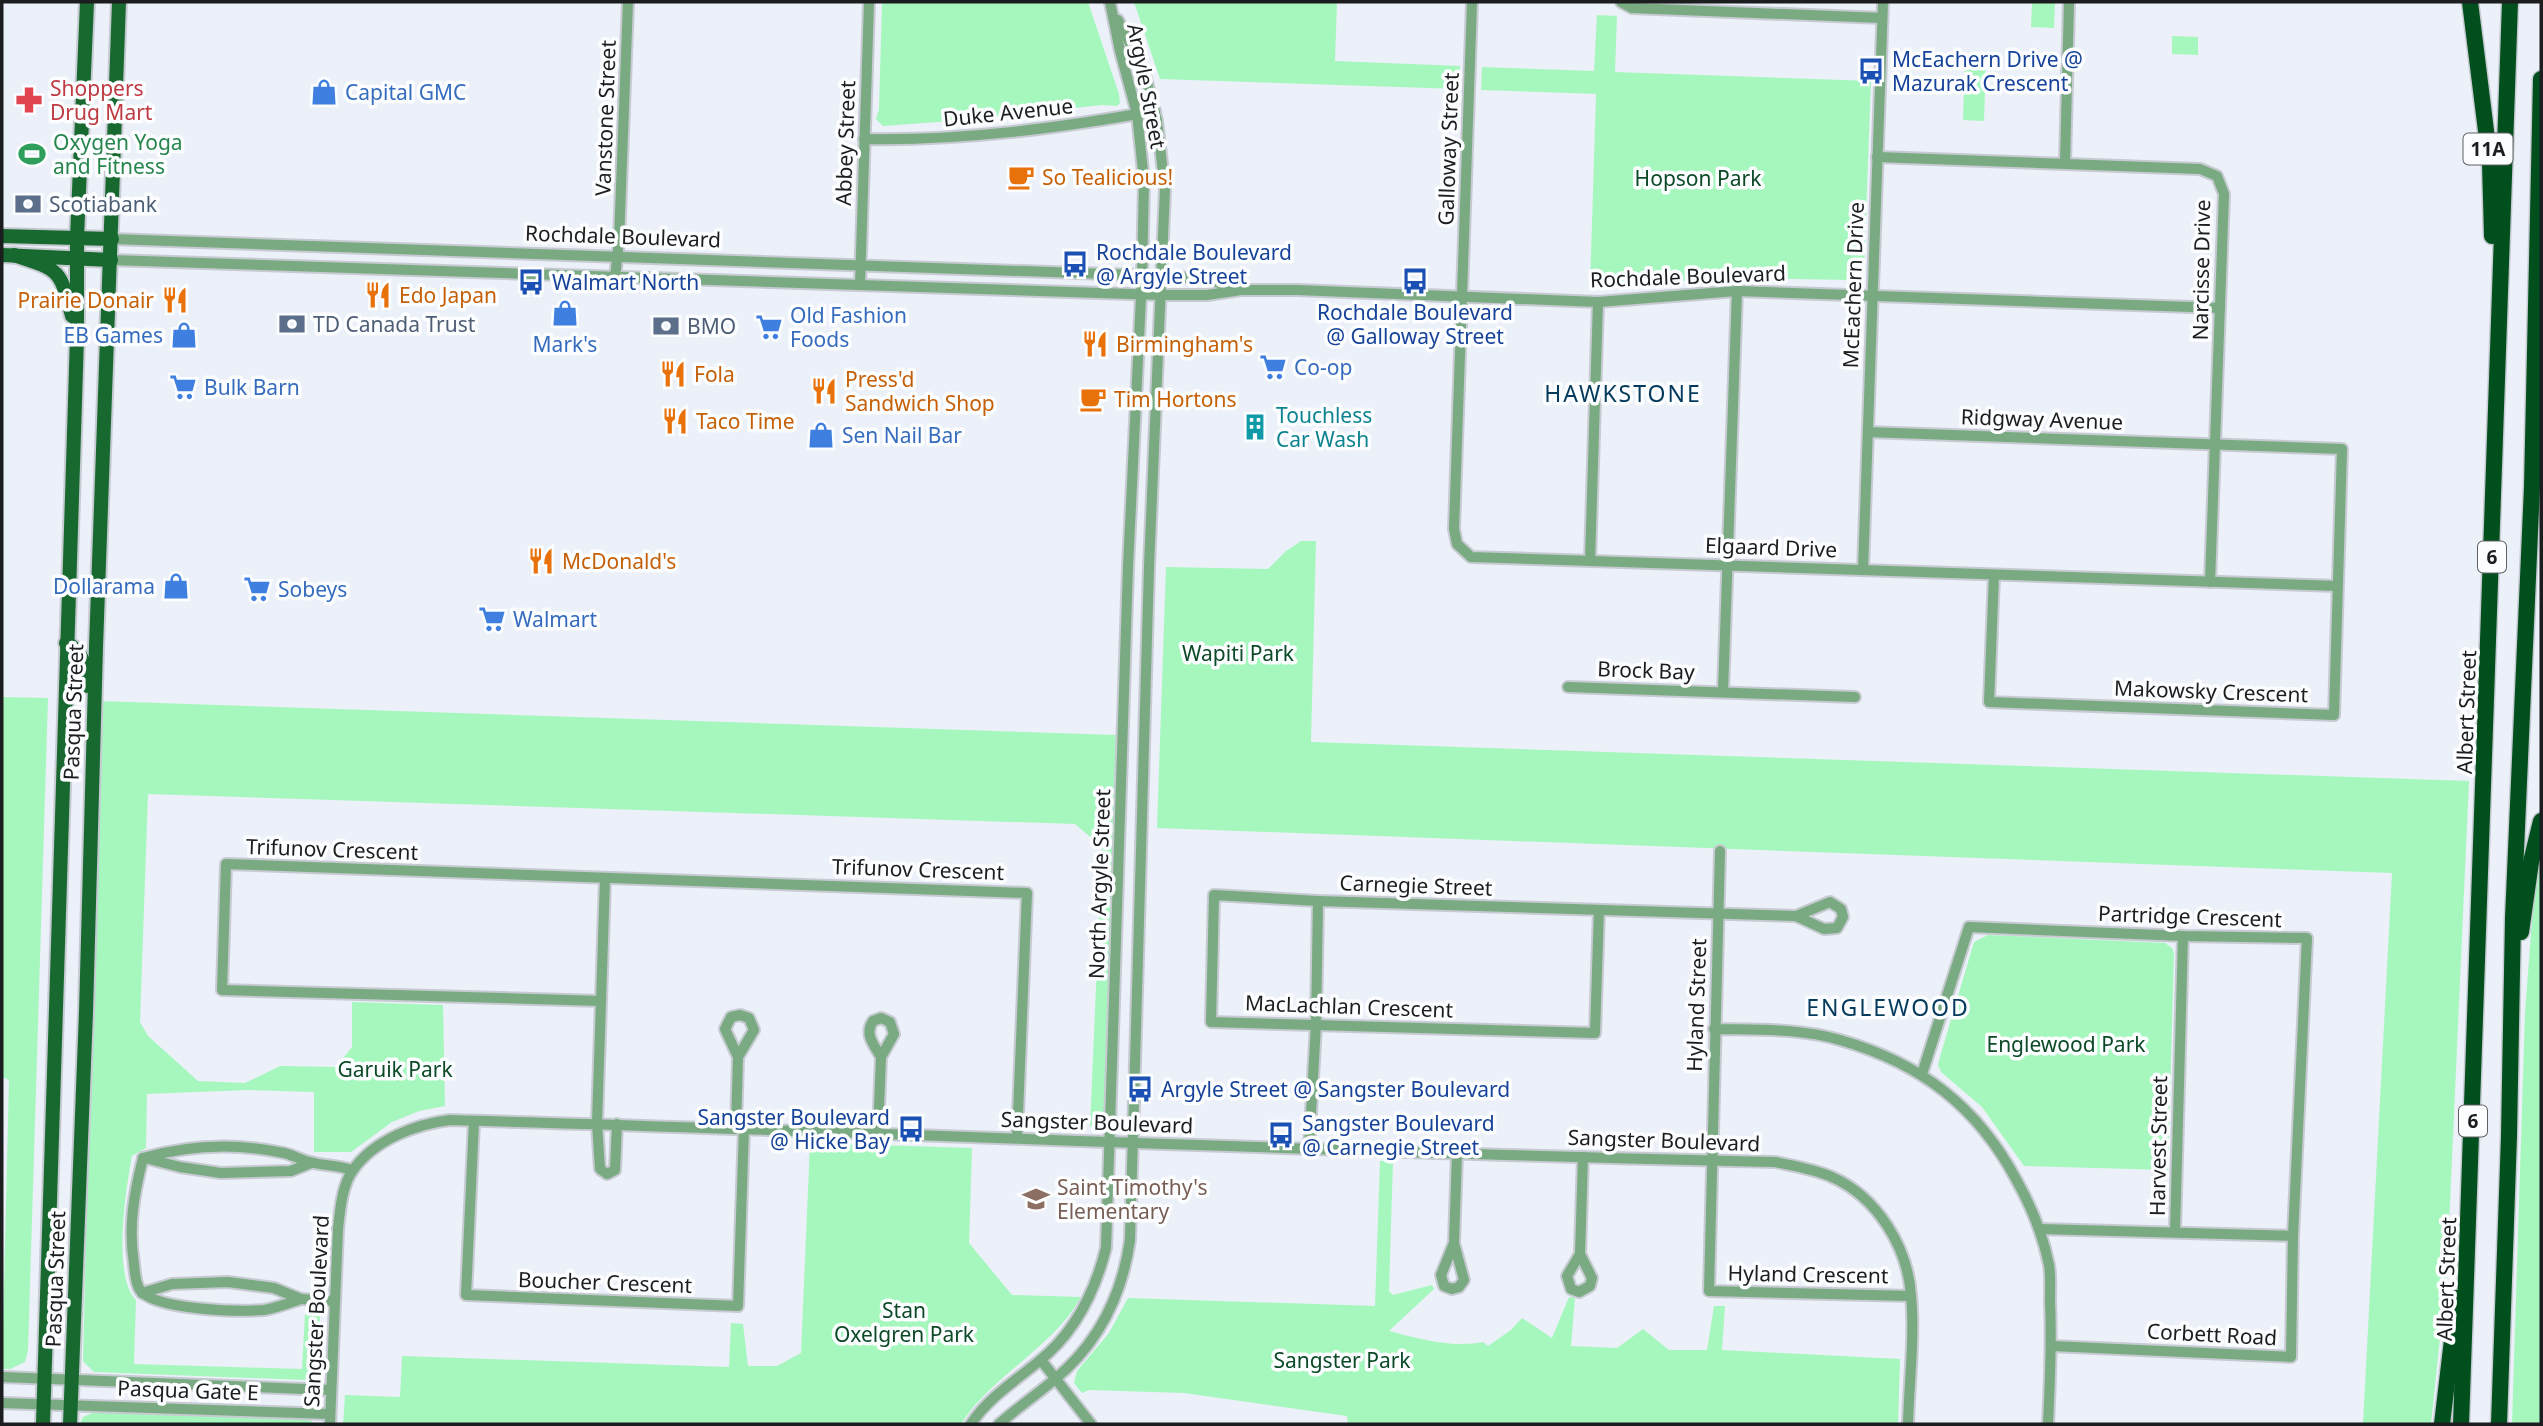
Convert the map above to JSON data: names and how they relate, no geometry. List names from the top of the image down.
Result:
{
  "streets": {
    "highway": ["11A", "6", "Albert Street"],
    "main road": ["Rochdale Boulevard", "Pasqua Street"],
    "street": [
      "Argyle Street",
      "Duke Avenue",
      "Vanstone Street",
      "Abbey Street",
      "Galloway Street",
      "Narcisse Drive",
      "McEachern Drive",
      "Ridgway Avenue",
      "Elgaard Drive",
      "Brock Bay",
      "Makowsky Crescent",
      "Trifunov Crescent",
      "North Argyle Street",
      "Carnegie Street",
      "Partridge Crescent",
      "Hyland Street",
      "MacLachlan Crescent",
      "Sangster Boulevard",
      "Harvest Street",
      "Hyland Crescent",
      "Boucher Crescent",
      "Corbett Road",
      "Pasqua Gate E"
    ]
  },
  "crossings": [
    ["Argyle Street", "Duke Avenue"],
    ["Argyle Street", "Rochdale Boulevard"],
    ["Argyle Street", "North Argyle Street"],
    ["Duke Avenue", "Abbey Street"],
    ["Vanstone Street", "Rochdale Boulevard"],
    ["Abbey Street", "Rochdale Boulevard"],
    ["Galloway Street", "Rochdale Boulevard"],
    ["Galloway Street", "Elgaard Drive"],
    ["11A", "Albert Street"],
    ["Rochdale Boulevard", "Narcisse Drive"],
    ["Rochdale Boulevard", "McEachern Drive"],
    ["Rochdale Boulevard", "Elgaard Drive"],
    ["Rochdale Boulevard", "Pasqua Street"],
    ["Rochdale Boulevard", "North Argyle Street"],
    ["Narcisse Drive", "McEachern Drive"],
    ["Narcisse Drive", "Ridgway Avenue"],
    ["Narcisse Drive", "Elgaard Drive"],
    ["Narcisse Drive", "Makowsky Crescent"],
    ["McEachern Drive", "Ridgway Avenue"],
    ["McEachern Drive", "Elgaard Drive"],
    ["Ridgway Avenue", "Makowsky Crescent"],
    ["Elgaard Drive", "Makowsky Crescent"],
    ["Pasqua Street", "Pasqua Gate E"],
    ["Trifunov Crescent", "Sangster Boulevard"],
    ["North Argyle Street", "Sangster Boulevard"],
    ["Carnegie Street", "Hyland Street"],
    ["Carnegie Street", "MacLachlan Crescent"],
    ["Carnegie Street", "Sangster Boulevard"],
    ["Partridge Crescent", "Harvest Street"],
    ["Partridge Crescent", "Corbett Road"],
    ["Hyland Street", "Sangster Boulevard"],
    ["Hyland Street", "Hyland Crescent"],
    ["Sangster Boulevard", "Hyland Crescent"],
    ["Sangster Boulevard", "Boucher Crescent"],
    ["Sangster Boulevard", "Pasqua Gate E"]
  ],
  "districts": ["HAWKSTONE", "ENGLEWOOD"],
  "parks": [
    "Hopson Park",
    "Wapiti Park",
    "Englewood Park",
    "Garuik Park",
    "Stan Oxelgren Park",
    "Sangster Park"
  ],
  "places": {
    "bus stop": [
      "McEachern Drive @ Mazurak Crescent",
      "Rochdale Boulevard @ Argyle Street",
      "Rochdale Boulevard @ Galloway Street",
      "Walmart North",
      "Argyle Street @ Sangster Boulevard",
      "Sangster Boulevard @ Hicke Bay",
      "Sangster Boulevard @ Carnegie Street"
    ],
    "shop": [
      "Capital GMC",
      "Mark's",
      "EB Games",
      "Sen Nail Bar",
      "Dollarama"
    ],
    "pharmacy": ["Shoppers Drug Mart"],
    "sports": ["Oxygen Yoga and Fitness"],
    "cafe": ["So Tealicious!", "Tim Hortons"],
    "bank": ["Scotiabank", "TD Canada Trust", "BMO"],
    "restaurant": [
      "Edo Japan",
      "Prairie Donair",
      "Birmingham's",
      "Fola",
      "Press'd Sandwich Shop",
      "Taco Time",
      "McDonald's"
    ],
    "supermarket": [
      "Old Fashion Foods",
      "Co-op",
      "Bulk Barn",
      "Sobeys",
      "Walmart"
    ],
    "building": ["Touchless Car Wash"],
    "school or university": ["Saint Timothy's Elementary"]
  }
}
